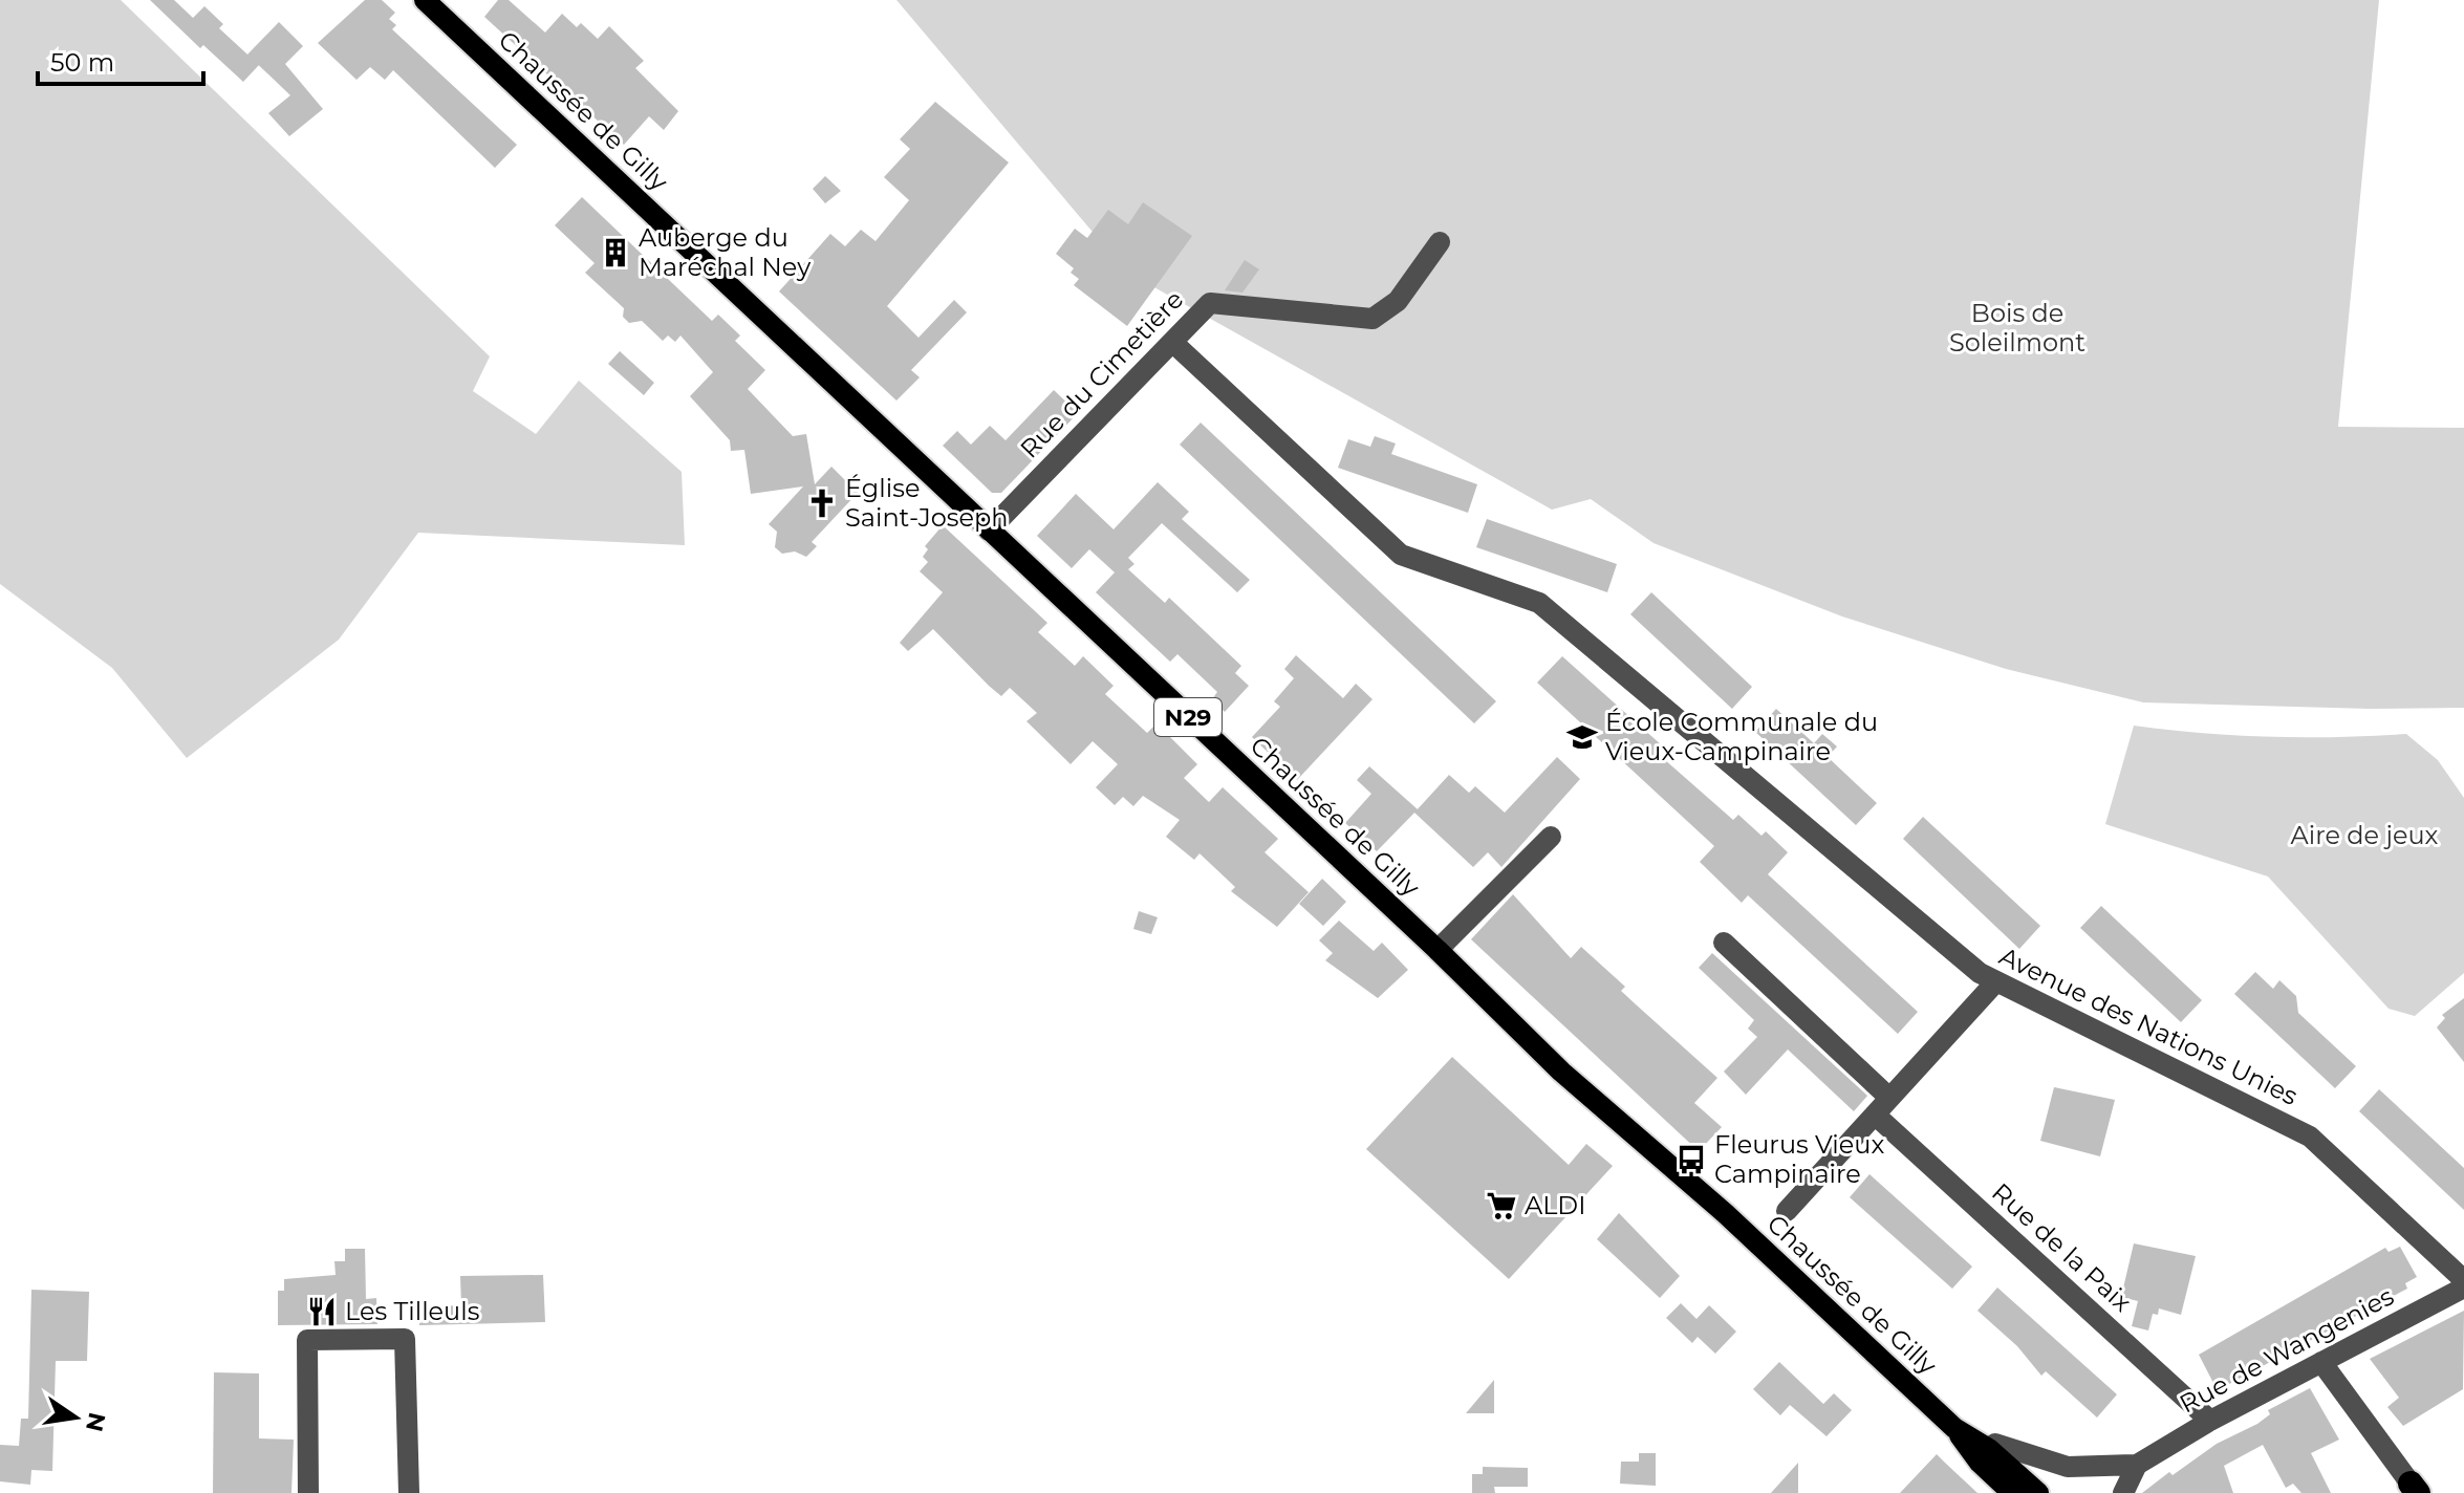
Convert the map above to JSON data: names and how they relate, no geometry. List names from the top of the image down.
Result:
{
  "streets": {
    "main road": ["Chaussée de Gilly", "N29"],
    "street": [
      "Rue du Cimetière",
      "Avenue des Nations Unies",
      "Rue de la Paix",
      "Rue de Wangenies"
    ]
  },
  "crossings": [
    ["Chaussée de Gilly", "Rue du Cimetière"],
    ["Rue du Cimetière", "Avenue des Nations Unies"],
    ["Rue de la Paix", "Rue de Wangenies"]
  ],
  "parks": ["Bois de Soleilmont", "Aire de jeux"],
  "places": {
    "building": ["Auberge du Maréchal Ney"],
    "church": ["Église Saint-Joseph"],
    "school or university": ["École Communale du Vieux-Campinaire"],
    "bus stop": ["Fleurus Vieux Campinaire"],
    "supermarket": ["ALDI"],
    "restaurant": ["Les Tilleuls"]
  },
  "scale_bar": "50 m",
  "north": "right"
}
